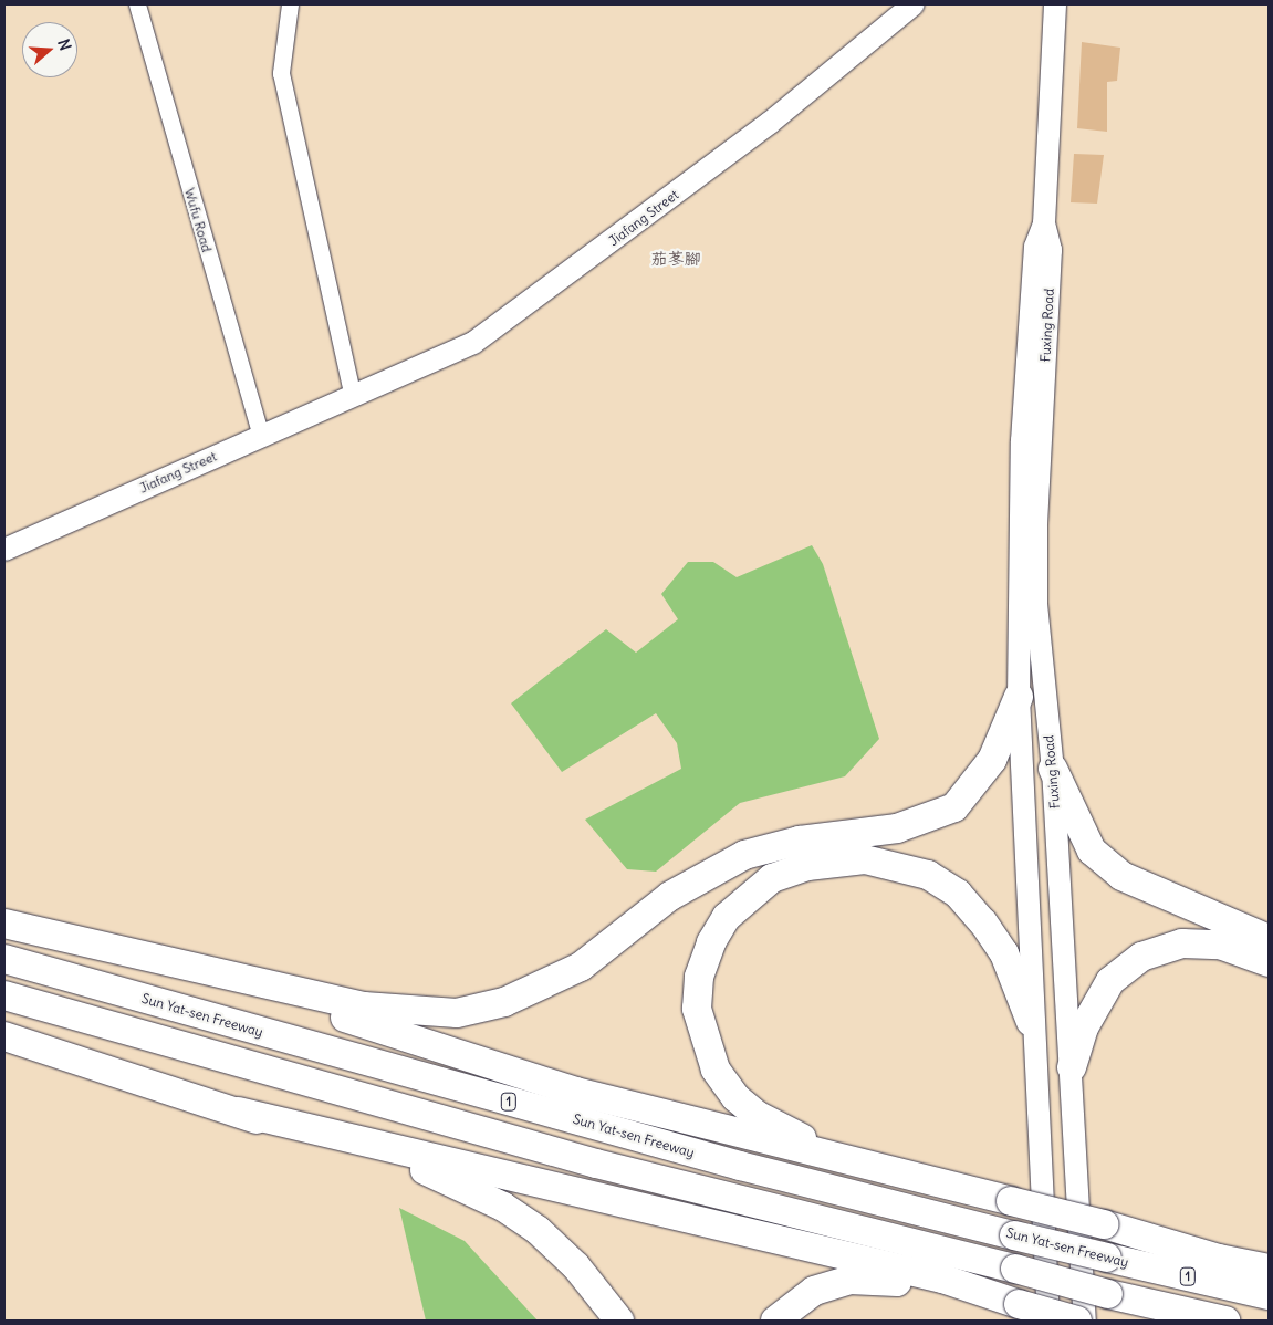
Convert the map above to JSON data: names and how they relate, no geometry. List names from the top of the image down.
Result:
{
  "streets": {
    "highway": ["Sun Yat-sen Freeway", "1"],
    "main road": ["Jiafang Street", "Fuxing Road"],
    "street": ["Wufu Road"]
  },
  "crossings": [
    ["Jiafang Street", "Wufu Road"]
  ],
  "districts": ["茄苳腳"],
  "north": "right"
}
